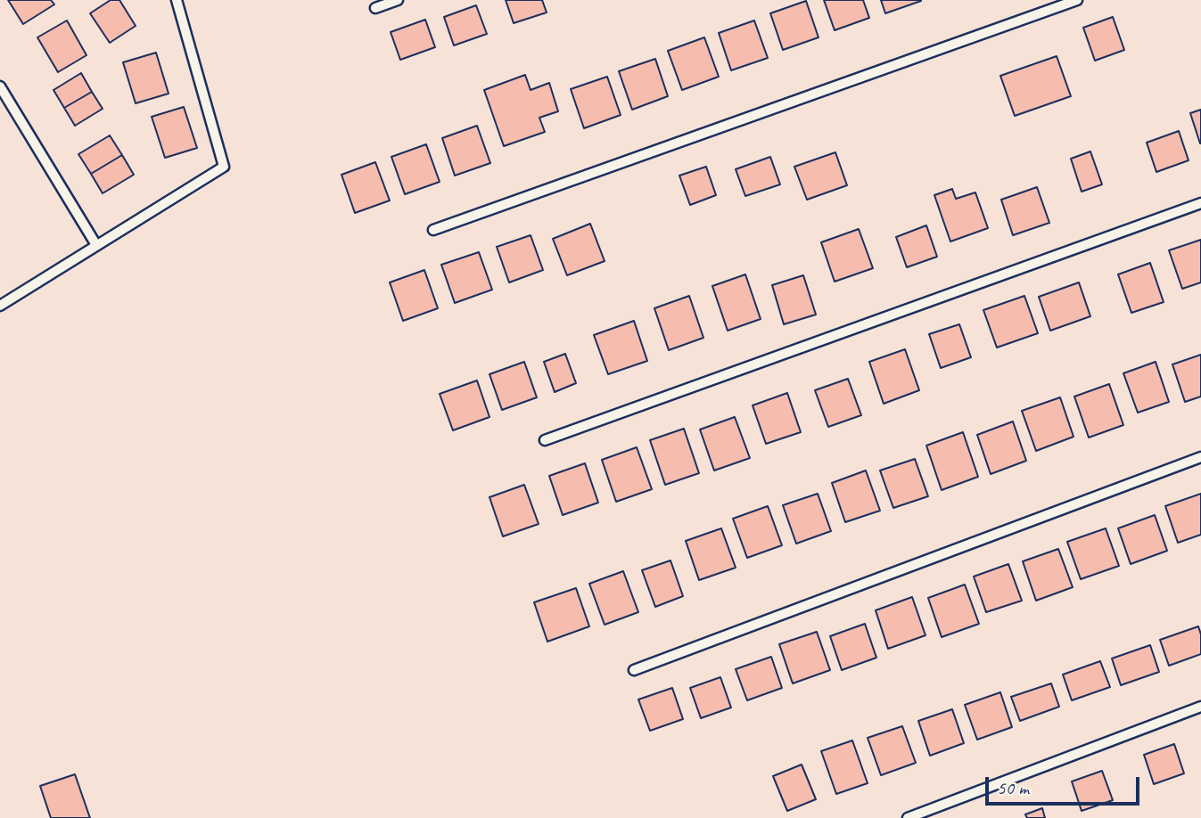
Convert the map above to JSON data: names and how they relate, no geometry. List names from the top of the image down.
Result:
{
  "scale_bar": "50 m"
}
